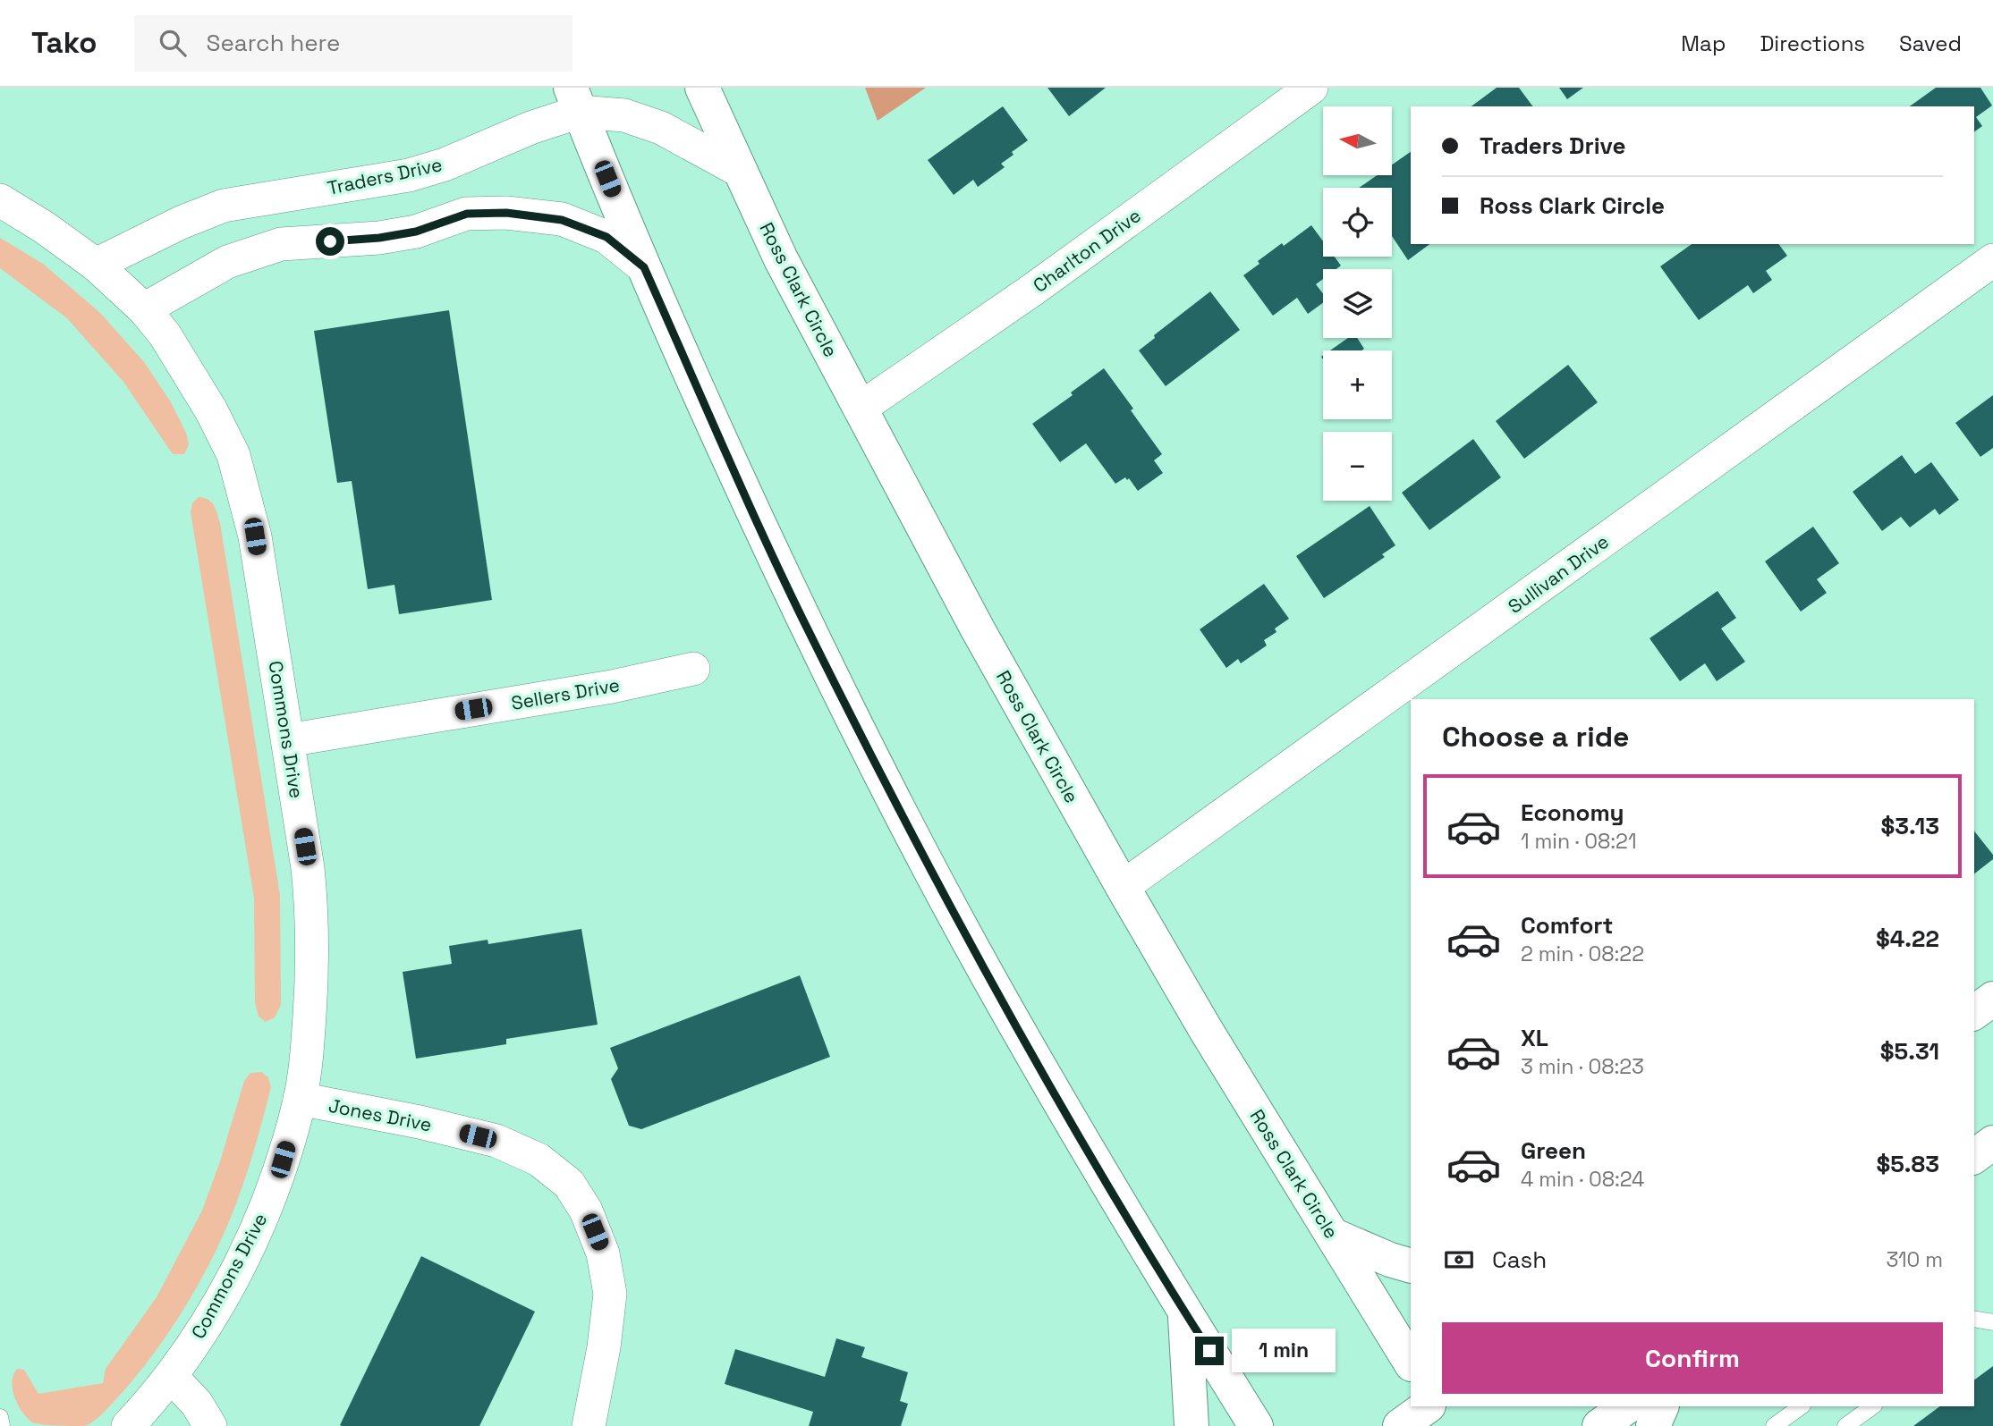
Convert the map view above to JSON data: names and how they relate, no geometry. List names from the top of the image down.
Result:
{
  "streets": {
    "main road": ["Ross Clark Circle"],
    "street": [
      "Traders Drive",
      "Charlton Drive",
      "Sullivan Drive",
      "Sellers Drive",
      "Commons Drive",
      "Jones Drive"
    ]
  },
  "crossings": [
    ["Traders Drive", "Ross Clark Circle"],
    ["Traders Drive", "Commons Drive"],
    ["Charlton Drive", "Ross Clark Circle"],
    ["Ross Clark Circle", "Sullivan Drive"],
    ["Sellers Drive", "Commons Drive"],
    ["Commons Drive", "Jones Drive"]
  ],
  "north": "left",
  "page": {
    "header": "Tako",
    "search": "Search here",
    "nav": ["Map", "Directions", "Saved"],
    "map_buttons": ["+", "−"],
    "banner": ["Traders Drive", "Ross Clark Circle"],
    "heading": "Choose a ride",
    "list": [
      {
        "name": "Economy",
        "note": "1 min · 08:21",
        "value": "$3.13"
      },
      {
        "name": "Comfort",
        "note": "2 min · 08:22",
        "value": "$4.22"
      },
      {
        "name": "XL",
        "note": "3 min · 08:23",
        "value": "$5.31"
      },
      {
        "name": "Green",
        "note": "4 min · 08:24",
        "value": "$5.83"
      }
    ],
    "pay": ["Cash", "310 m"],
    "buttons": "Confirm",
    "bubble": "1 min"
  }
}
